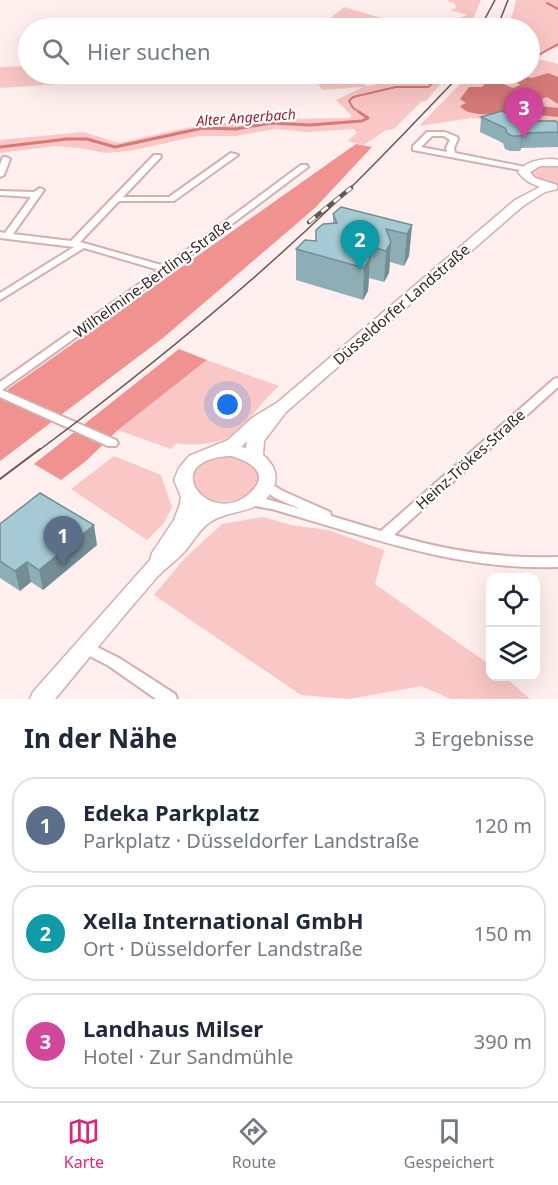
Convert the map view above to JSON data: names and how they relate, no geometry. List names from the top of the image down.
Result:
{
  "streets": {
    "main road": ["Düsseldorfer Landstraße"],
    "street": ["Wilhelmine-Bertling-Straße", "Heinz-Trökes-Straße"]
  },
  "water": ["Alter Angerbach"],
  "page": {
    "search": "Hier suchen",
    "pins": ["3", "2", "1"],
    "heading": ["In der Nähe", "3 Ergebnisse"],
    "list": [
      {
        "mark": "1",
        "name": "Edeka Parkplatz",
        "note": "Parkplatz · Düsseldorfer Landstraße",
        "value": "120 m"
      },
      {
        "mark": "2",
        "name": "Xella International GmbH",
        "note": "Ort · Düsseldorfer Landstraße",
        "value": "150 m"
      },
      {
        "mark": "3",
        "name": "Landhaus Milser",
        "note": "Hotel · Zur Sandmühle",
        "value": "390 m"
      }
    ],
    "nav": ["Karte", "Route", "Gespeichert"]
  }
}
